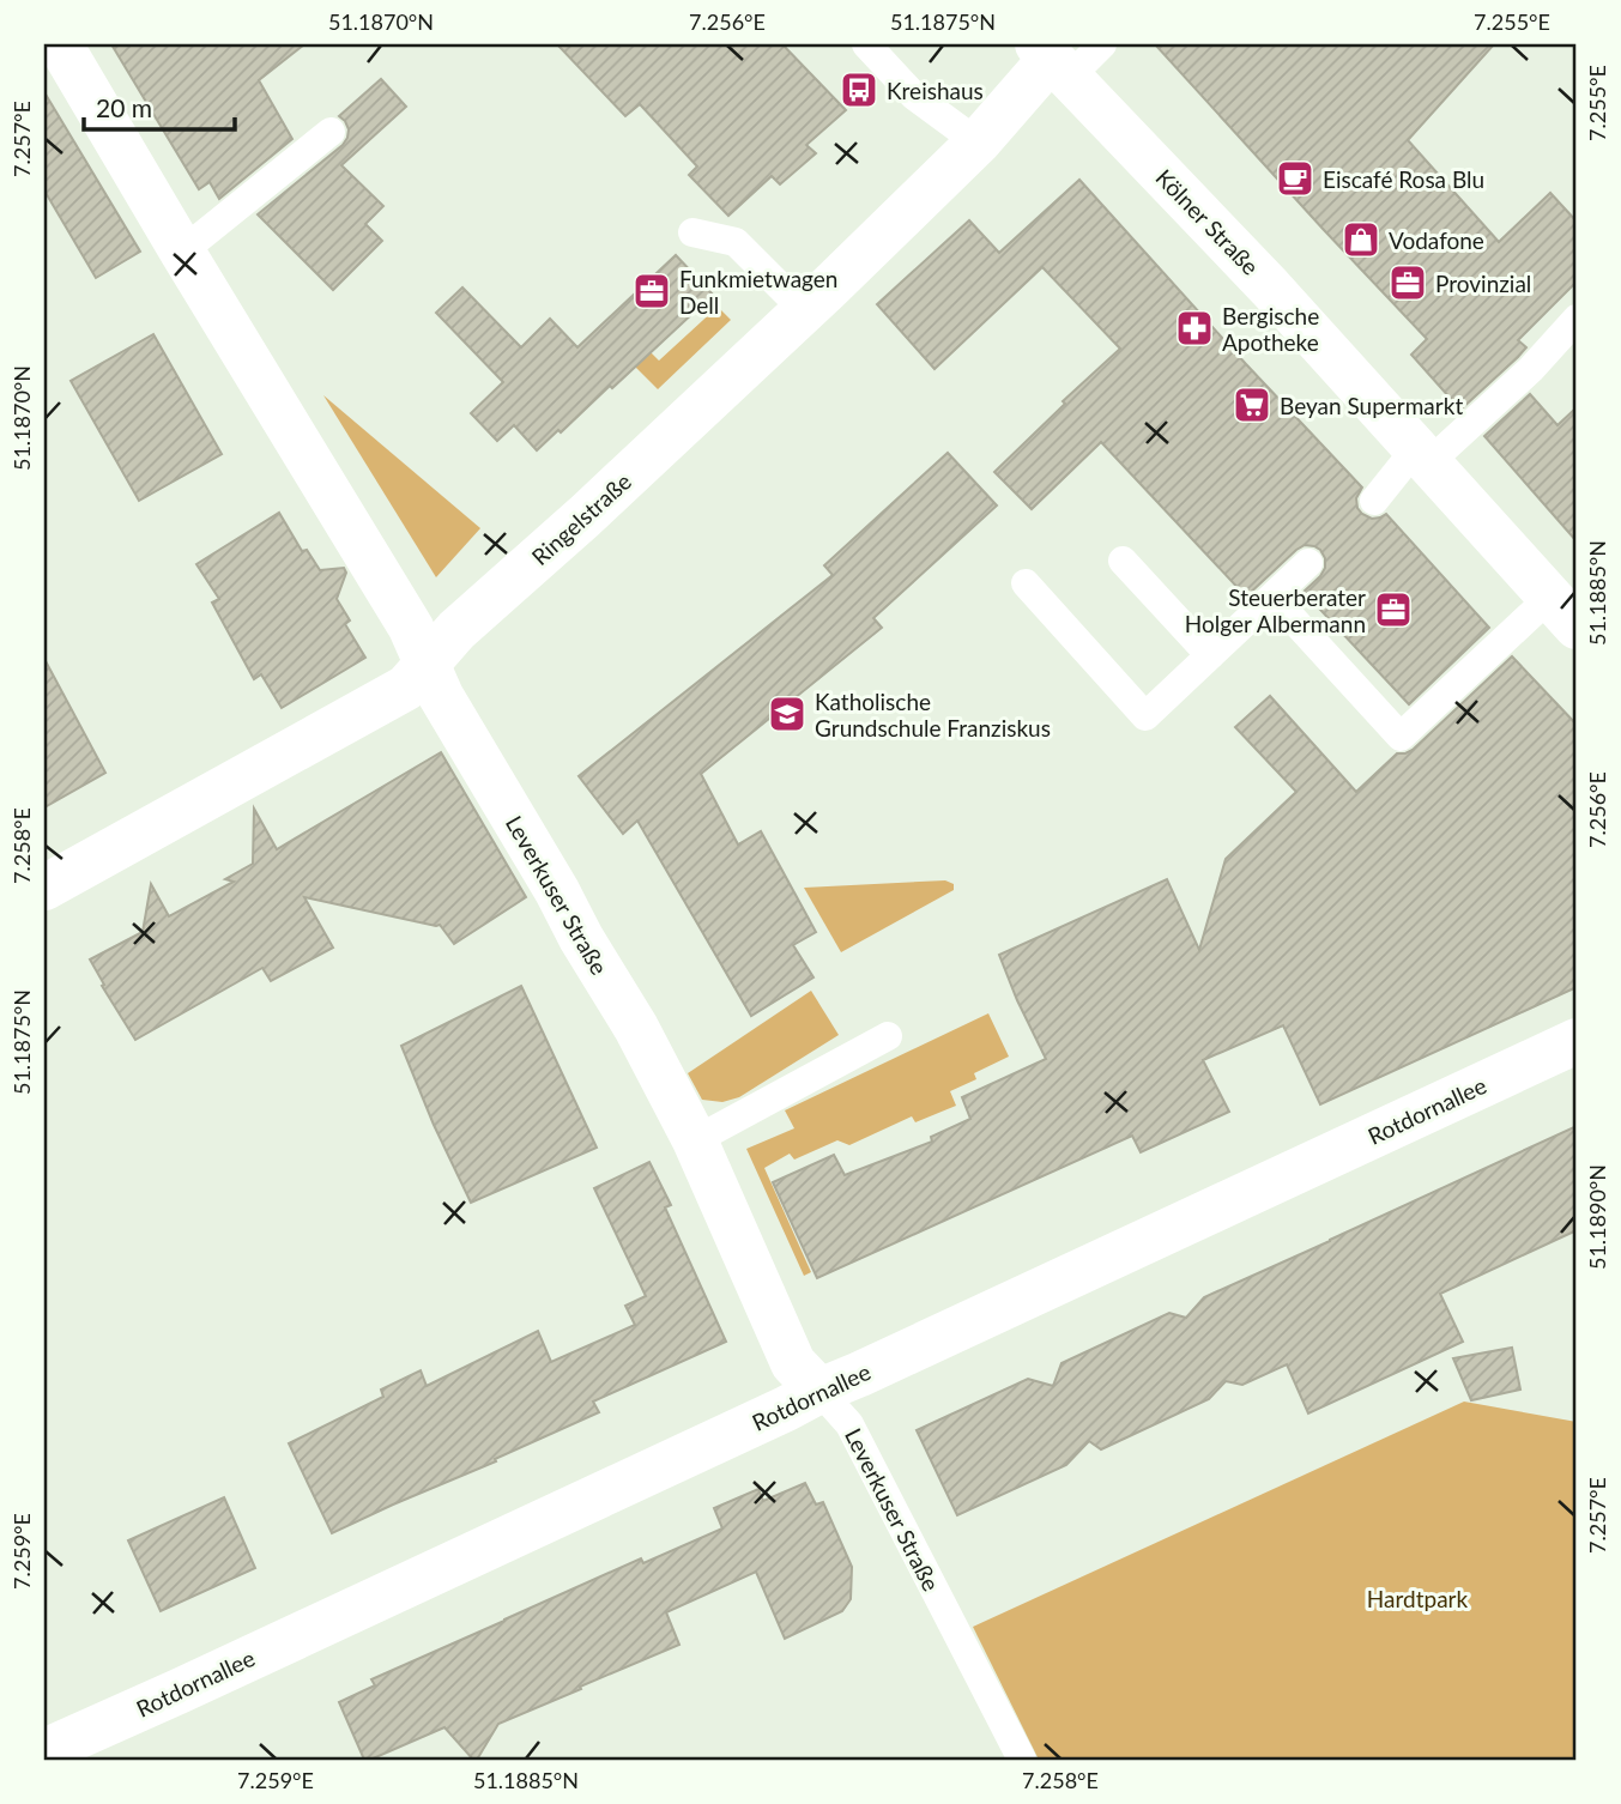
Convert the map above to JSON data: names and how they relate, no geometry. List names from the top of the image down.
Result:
{
  "streets": {
    "street": [
      "Kölner Straße",
      "Ringelstraße",
      "Leverkuser Straße",
      "Rotdornallee"
    ]
  },
  "crossings": [
    ["Kölner Straße", "Ringelstraße"],
    ["Ringelstraße", "Leverkuser Straße"],
    ["Leverkuser Straße", "Rotdornallee"]
  ],
  "parks": ["Hardtpark"],
  "places": {
    "bus stop": ["Kreishaus"],
    "cafe": ["Eiscafé Rosa Blu"],
    "shop": ["Vodafone"],
    "office": ["Provinzial", "Funkmietwagen Dell", "Steuerberater Holger Albermann"],
    "pharmacy": ["Bergische Apotheke"],
    "supermarket": ["Beyan Supermarkt"],
    "school or university": ["Katholische Grundschule Franziskus"]
  },
  "scale_bar": "20 m",
  "coordinates": [
    "51.1870°N",
    "7.256°E",
    "51.1875°N",
    "7.255°E",
    "7.257°E",
    "51.1885°N",
    "7.258°E",
    "51.1890°N",
    "7.259°E"
  ]
}
